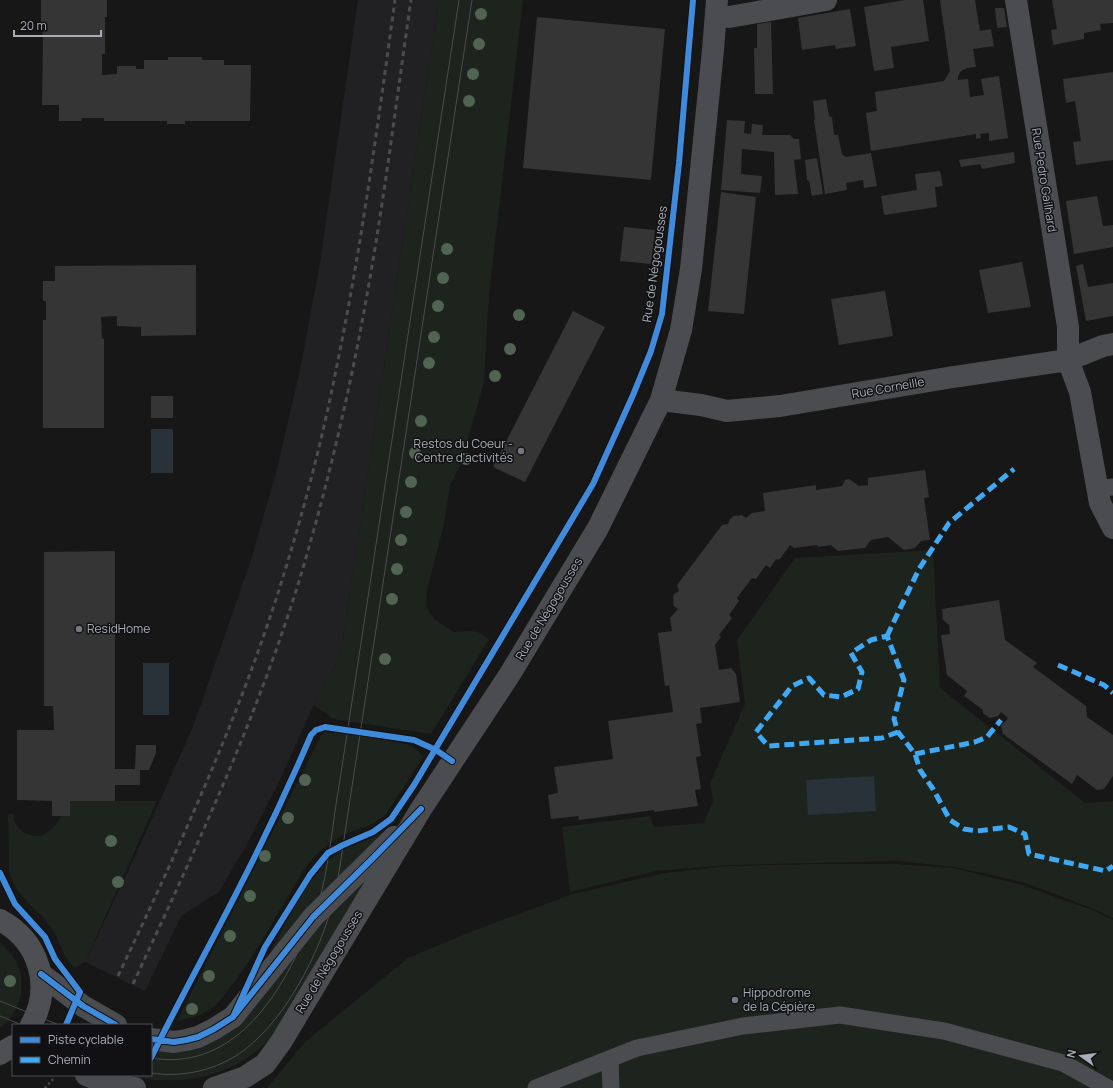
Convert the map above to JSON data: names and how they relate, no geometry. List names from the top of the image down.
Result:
{
  "streets": {
    "street": ["Rue Pedro Gailhard", "Rue de Négogousses", "Rue Corneille"]
  },
  "crossings": [
    ["Rue Pedro Gailhard", "Rue Corneille"],
    ["Rue de Négogousses", "Rue Corneille"]
  ],
  "places": ["Restos du Coeur - Centre d'activités", "ResidHome", "Hippodrome de la Cépière"],
  "legend": ["Piste cyclable", "Chemin"],
  "scale_bar": "20 m",
  "north": "left"
}
